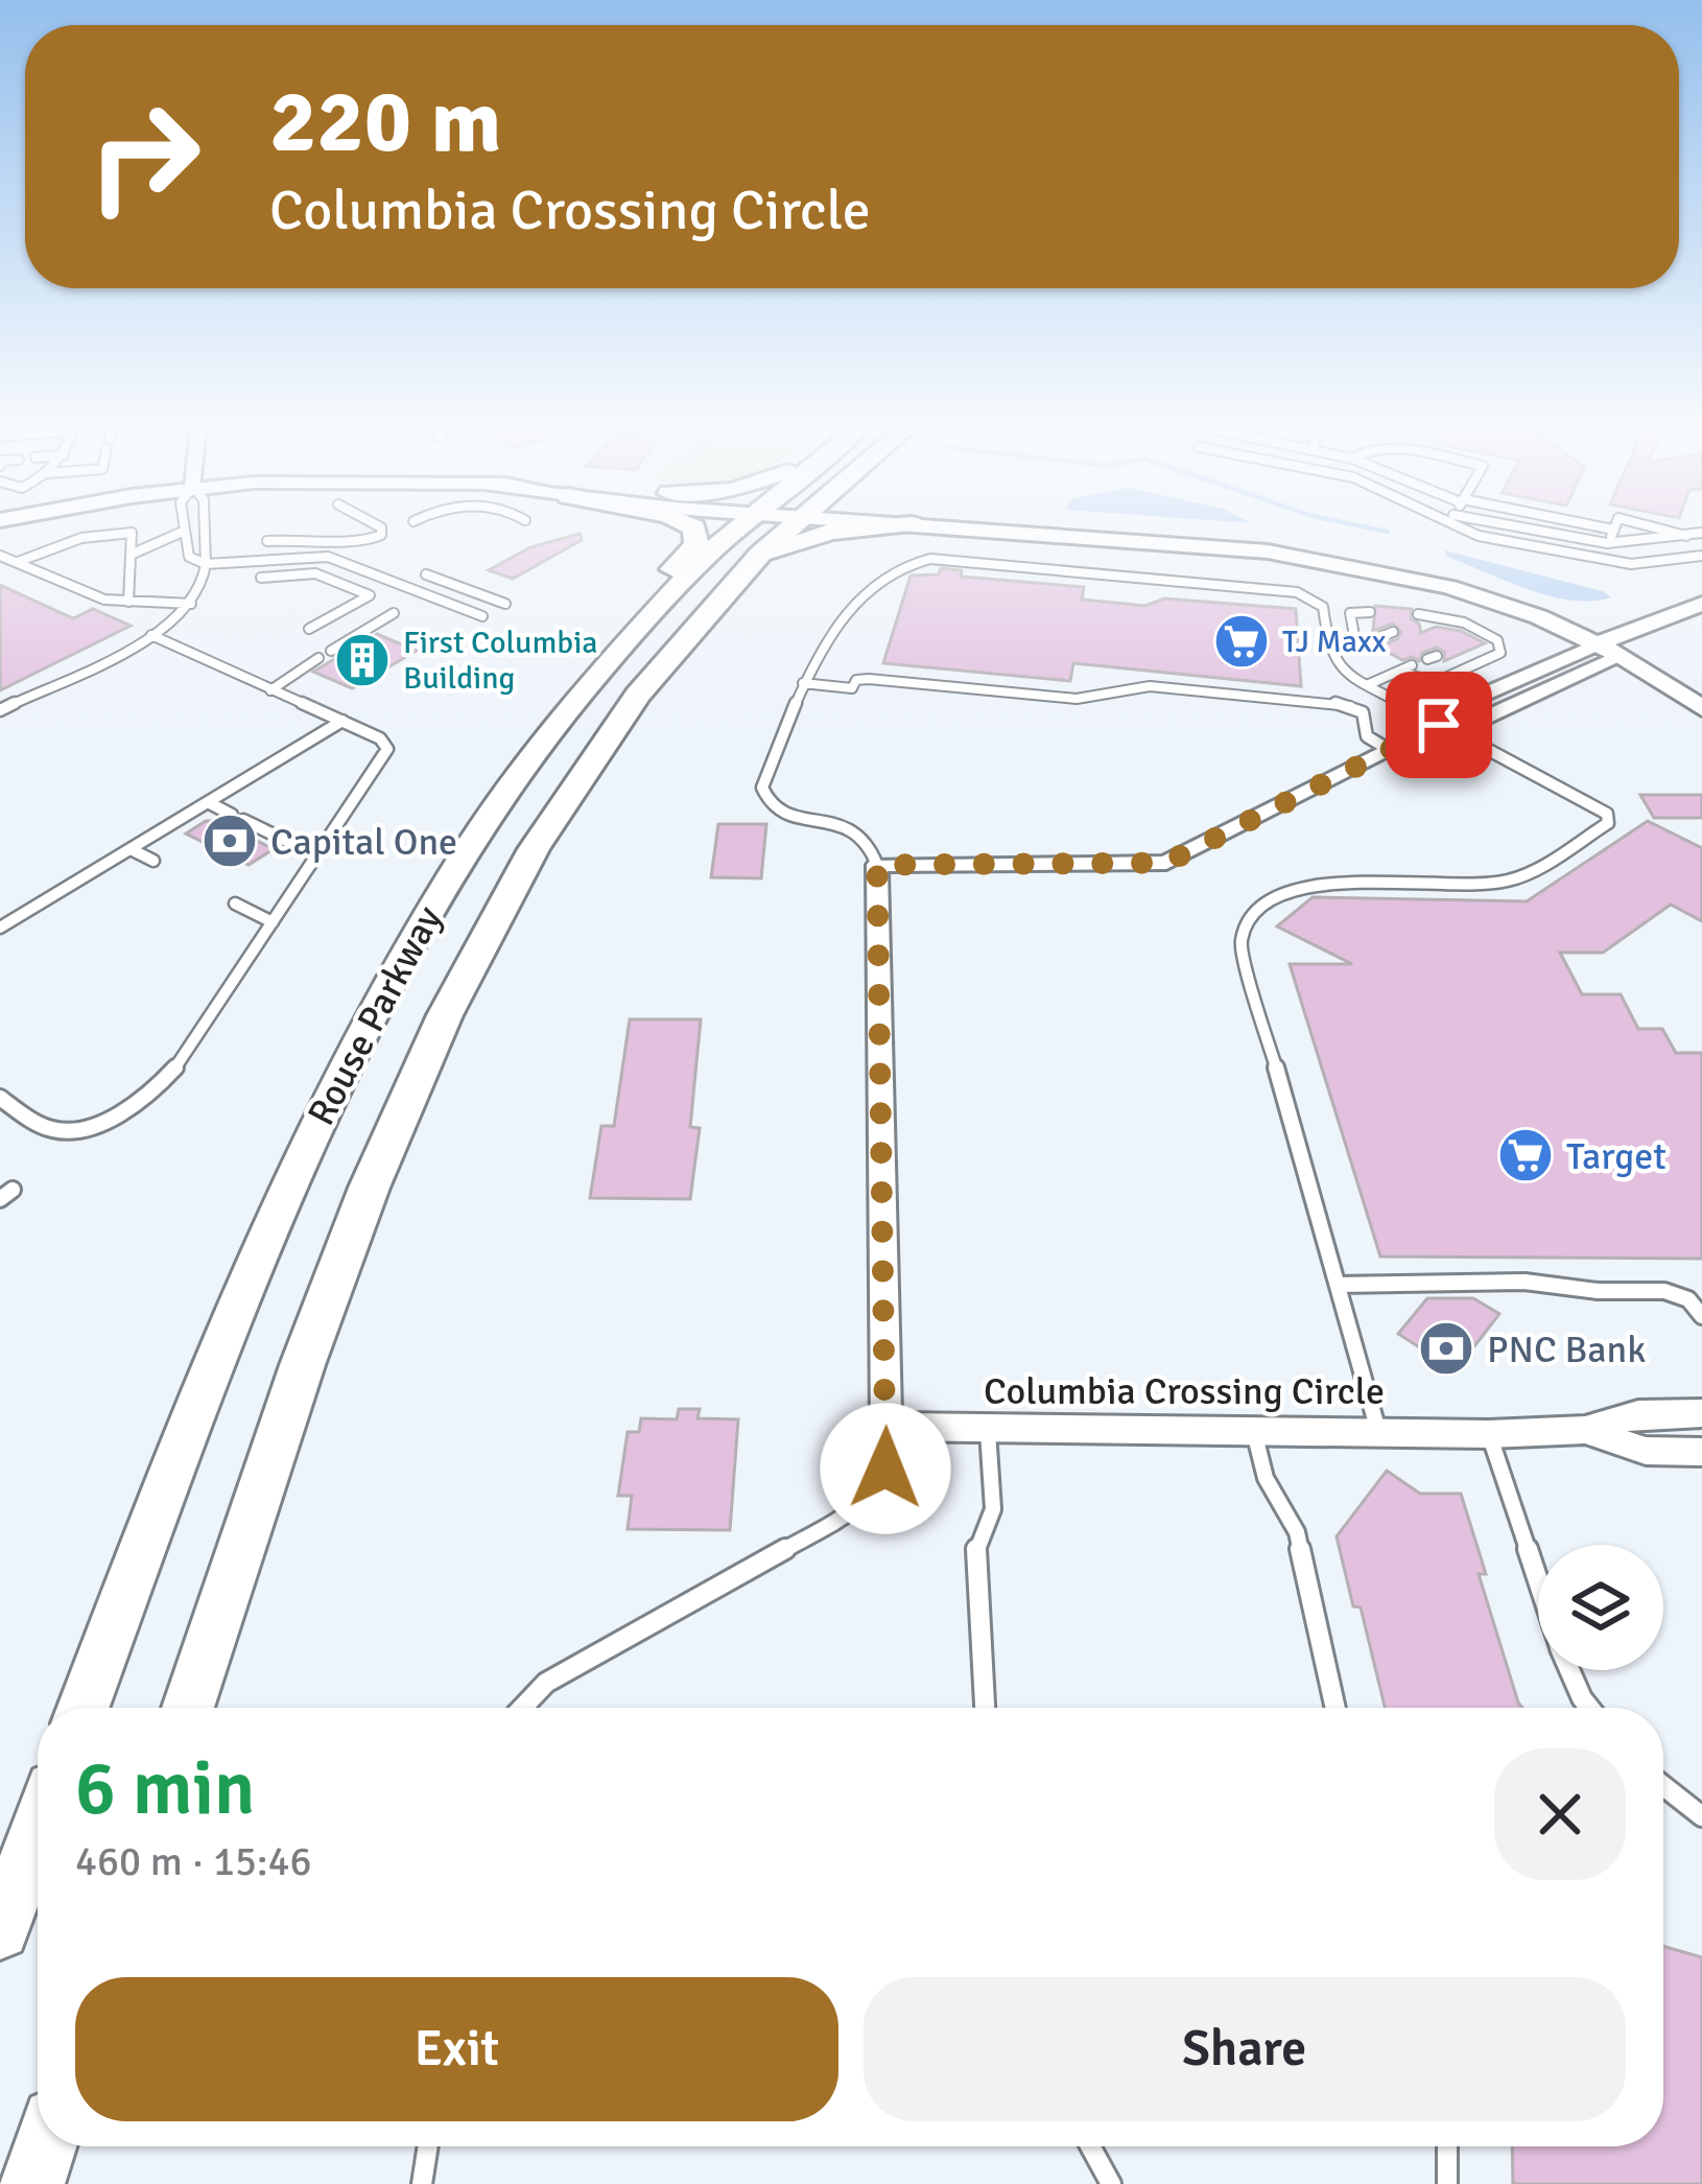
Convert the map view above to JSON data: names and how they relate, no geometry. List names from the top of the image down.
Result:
{
  "streets": {
    "main road": ["Rouse Parkway"],
    "street": ["Columbia Crossing Circle"]
  },
  "places": {
    "supermarket": ["TJ Maxx", "Target"],
    "building": ["First Columbia Building"],
    "bank": ["Capital One", "PNC Bank"]
  },
  "page": {
    "turn": ["220 m", "Columbia Crossing Circle"],
    "heading": ["6 min", "460 m · 15:46"],
    "buttons": ["Exit", "Share"]
  }
}
